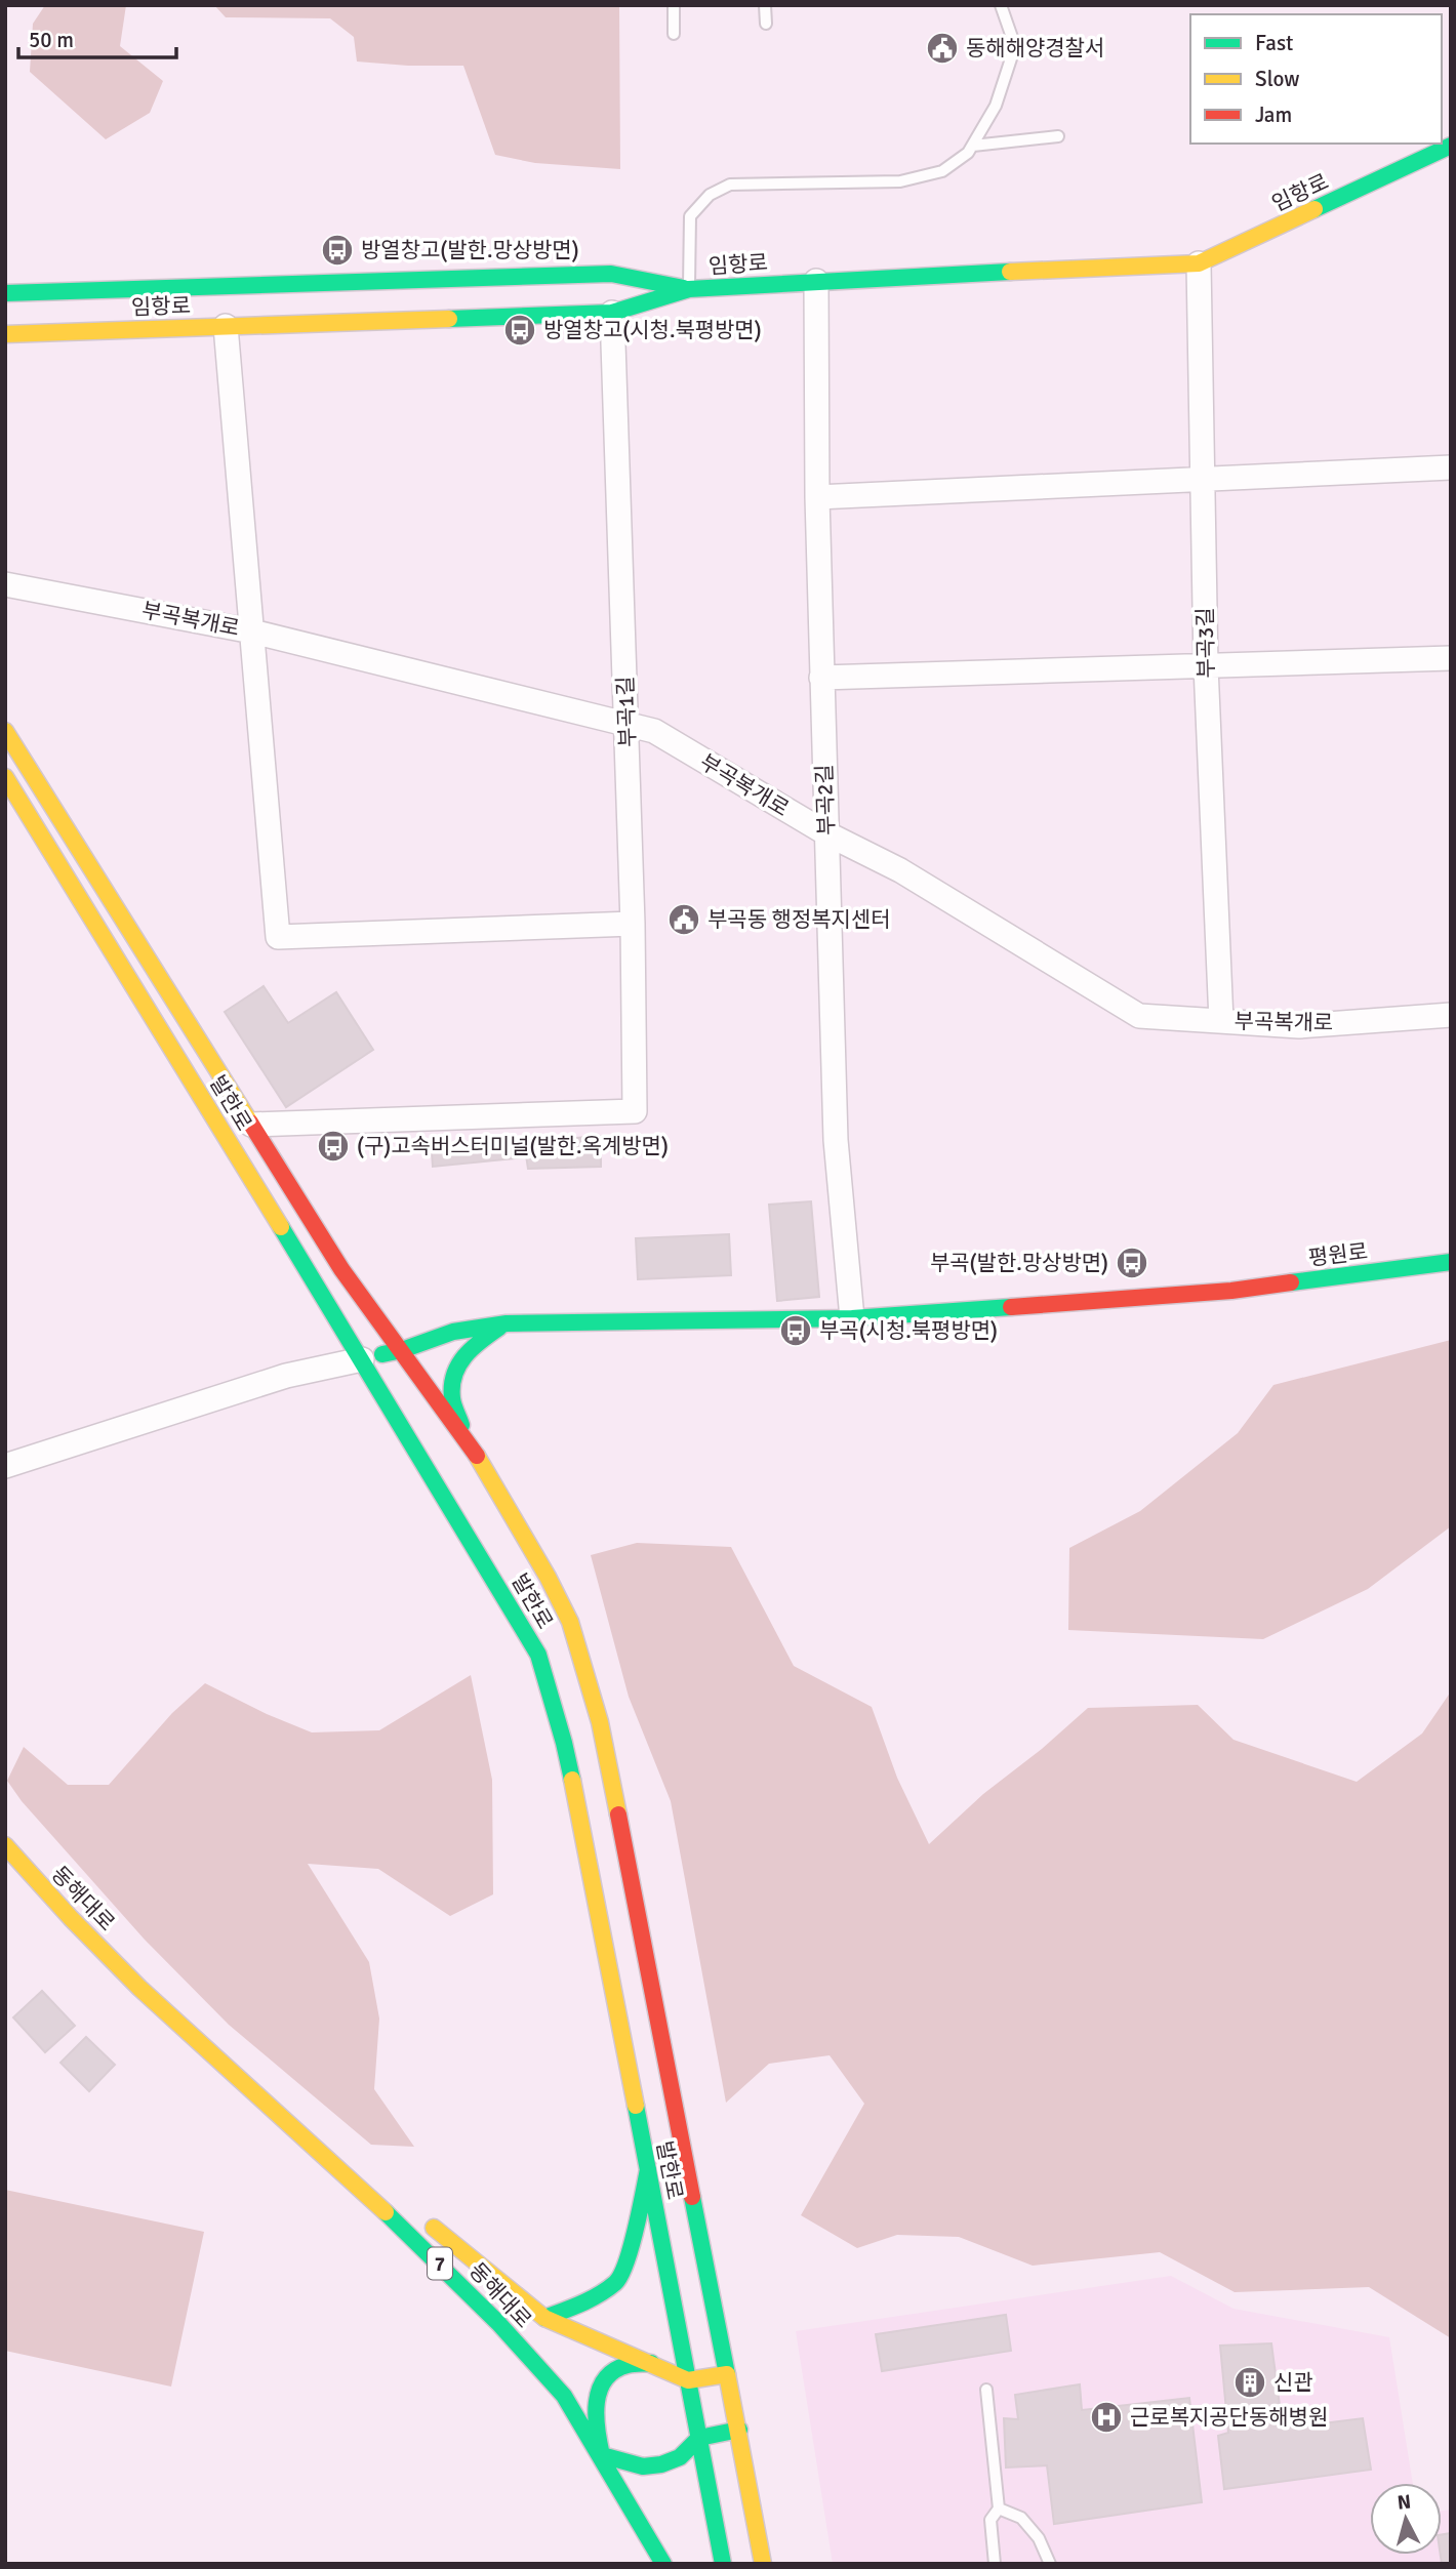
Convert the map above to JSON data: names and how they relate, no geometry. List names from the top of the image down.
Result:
{
  "streets": {
    "street": [
      "임항로",
      "부곡복개로",
      "부곡3길",
      "부곡1길",
      "부곡2길",
      "발한로",
      "평원로",
      "동해대로",
      "7"
    ]
  },
  "crossings": [
    ["임항로", "부곡3길"],
    ["임항로", "부곡1길"],
    ["임항로", "부곡2길"],
    ["부곡복개로", "부곡3길"],
    ["부곡복개로", "부곡1길"],
    ["부곡복개로", "부곡2길"],
    ["부곡1길", "발한로"],
    ["부곡2길", "평원로"],
    ["발한로", "평원로"],
    ["발한로", "동해대로"]
  ],
  "places": {
    "public building": ["동해해양경찰서", "부곡동 행정복지센터"],
    "bus stop": [
      "방열창고(발한.망상방면)",
      "방열창고(시청.북평방면)",
      "(구)고속버스터미널(발한.옥계방면)",
      "부곡(발한.망상방면)",
      "부곡(시청.북평방면)"
    ],
    "building": ["신관"],
    "hospital": ["근로복지공단동해병원"]
  },
  "legend": ["Fast", "Slow", "Jam"],
  "scale_bar": "50 m",
  "north": "top"
}
